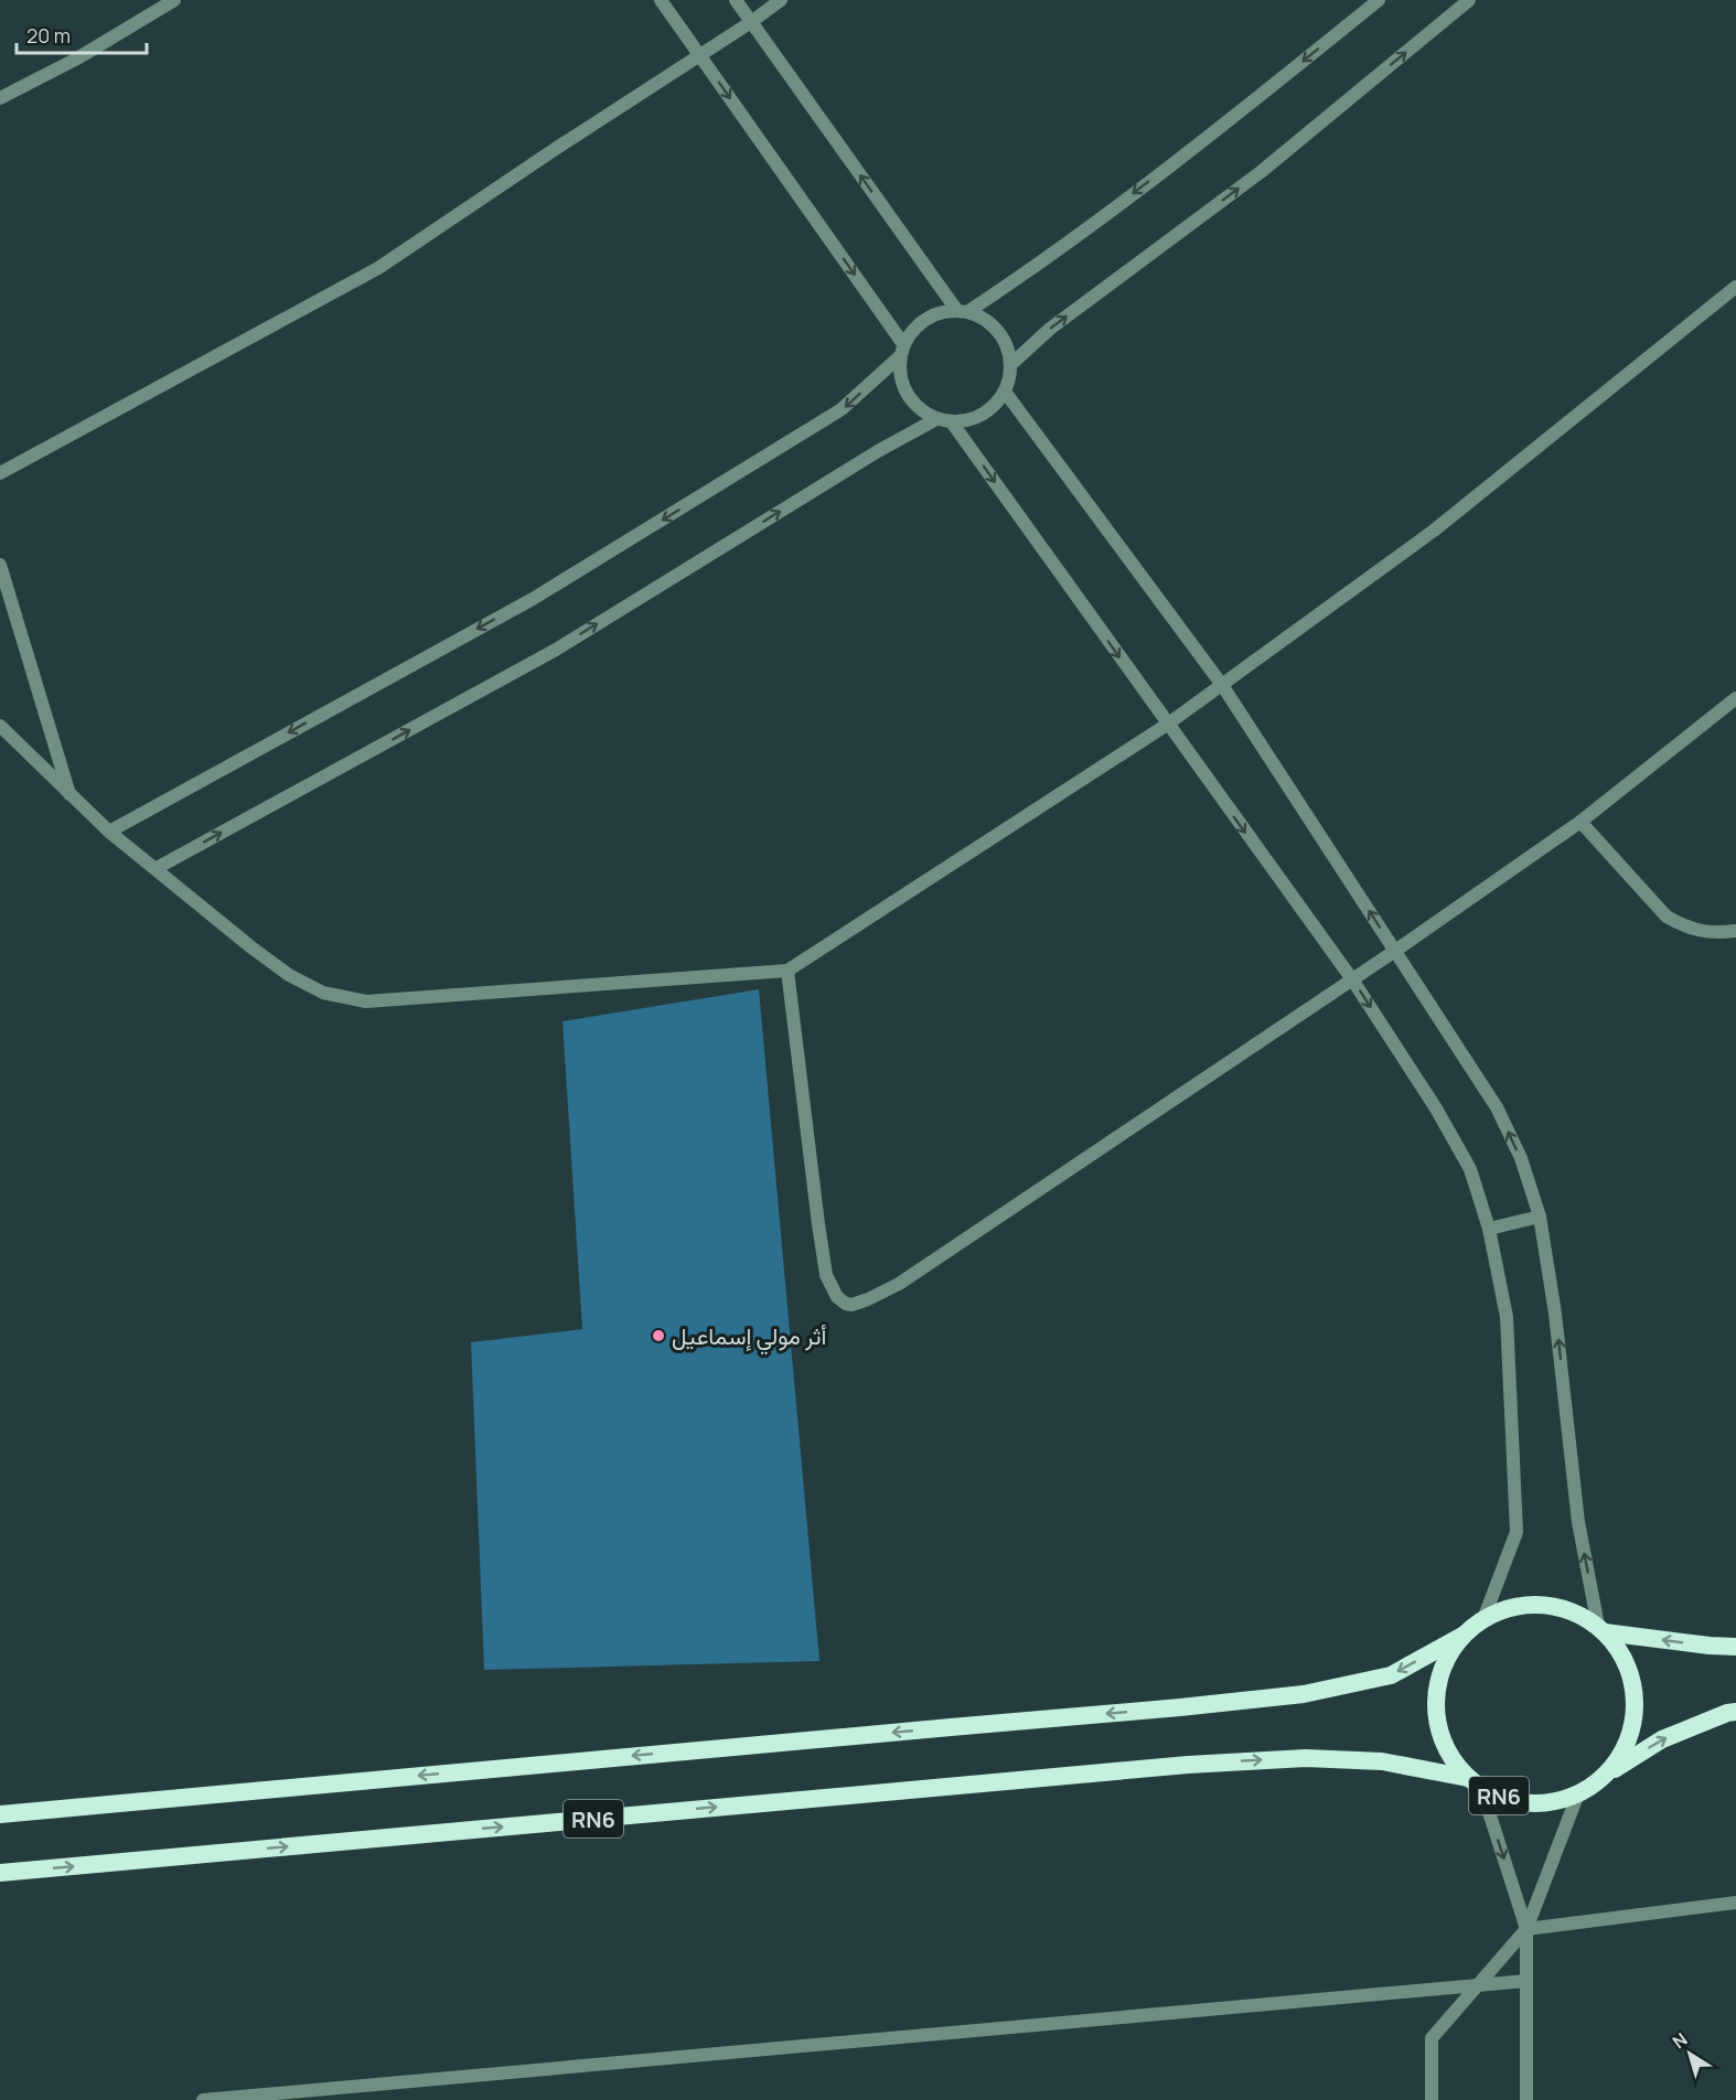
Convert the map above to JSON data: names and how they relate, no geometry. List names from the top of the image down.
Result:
{
  "streets": {
    "highway": ["RN6"]
  },
  "places": ["أثر مولي إسماعيل"],
  "scale_bar": "20 m",
  "north": "top left"
}
